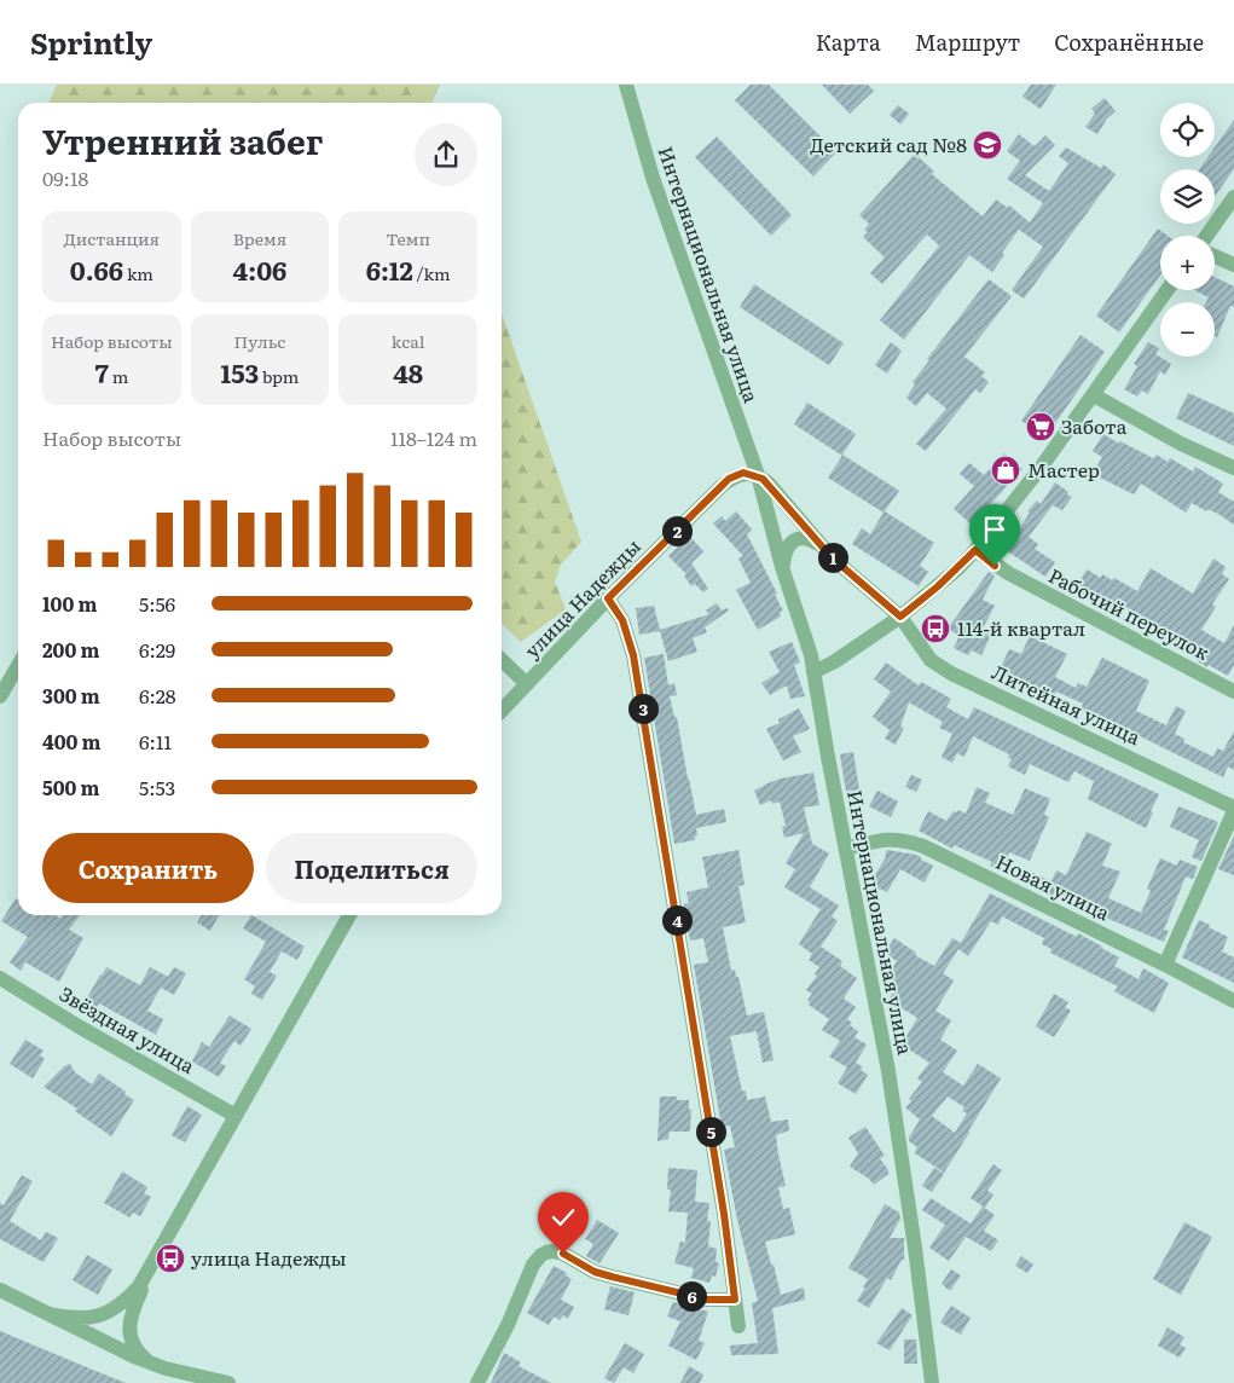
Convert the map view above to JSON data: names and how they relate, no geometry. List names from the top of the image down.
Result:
{
  "streets": {
    "street": [
      "Интернациональная улица",
      "улица Надежды",
      "Рабочий переулок",
      "Литейная улица",
      "Новая улица",
      "Звёздная улица"
    ]
  },
  "crossings": [
    ["Интернациональная улица", "улица Надежды"],
    ["Интернациональная улица", "Литейная улица"],
    ["Интернациональная улица", "Новая улица"]
  ],
  "places": {
    "school or university": ["Детский сад №8"],
    "supermarket": ["Забота"],
    "shop": ["Мастер"],
    "bus stop": ["114-й квартал", "улица Надежды"]
  },
  "page": {
    "header": "Sprintly",
    "nav": ["Карта", "Маршрут", "Сохранённые"],
    "map_buttons": ["+", "−"],
    "heading": ["Утренний забег", "09:18"],
    "stats": [
      ["Дистанция", "0.66 km"],
      ["Время", "4:06"],
      ["Темп", "6:12 /km"],
      ["Набор высоты", "7 m"],
      ["Пульс", "153 bpm"],
      ["kcal", "48"]
    ],
    "chart": ["Набор высоты", "118–124 m"],
    "pins": [
      "2",
      "1",
      "3",
      "4",
      "5",
      "6"
    ],
    "list": [
      {
        "name": "100 m",
        "note": "5:56"
      },
      {
        "name": "200 m",
        "note": "6:29"
      },
      {
        "name": "300 m",
        "note": "6:28"
      },
      {
        "name": "400 m",
        "note": "6:11"
      },
      {
        "name": "500 m",
        "note": "5:53"
      }
    ],
    "buttons": ["Сохранить", "Поделиться"]
  }
}
